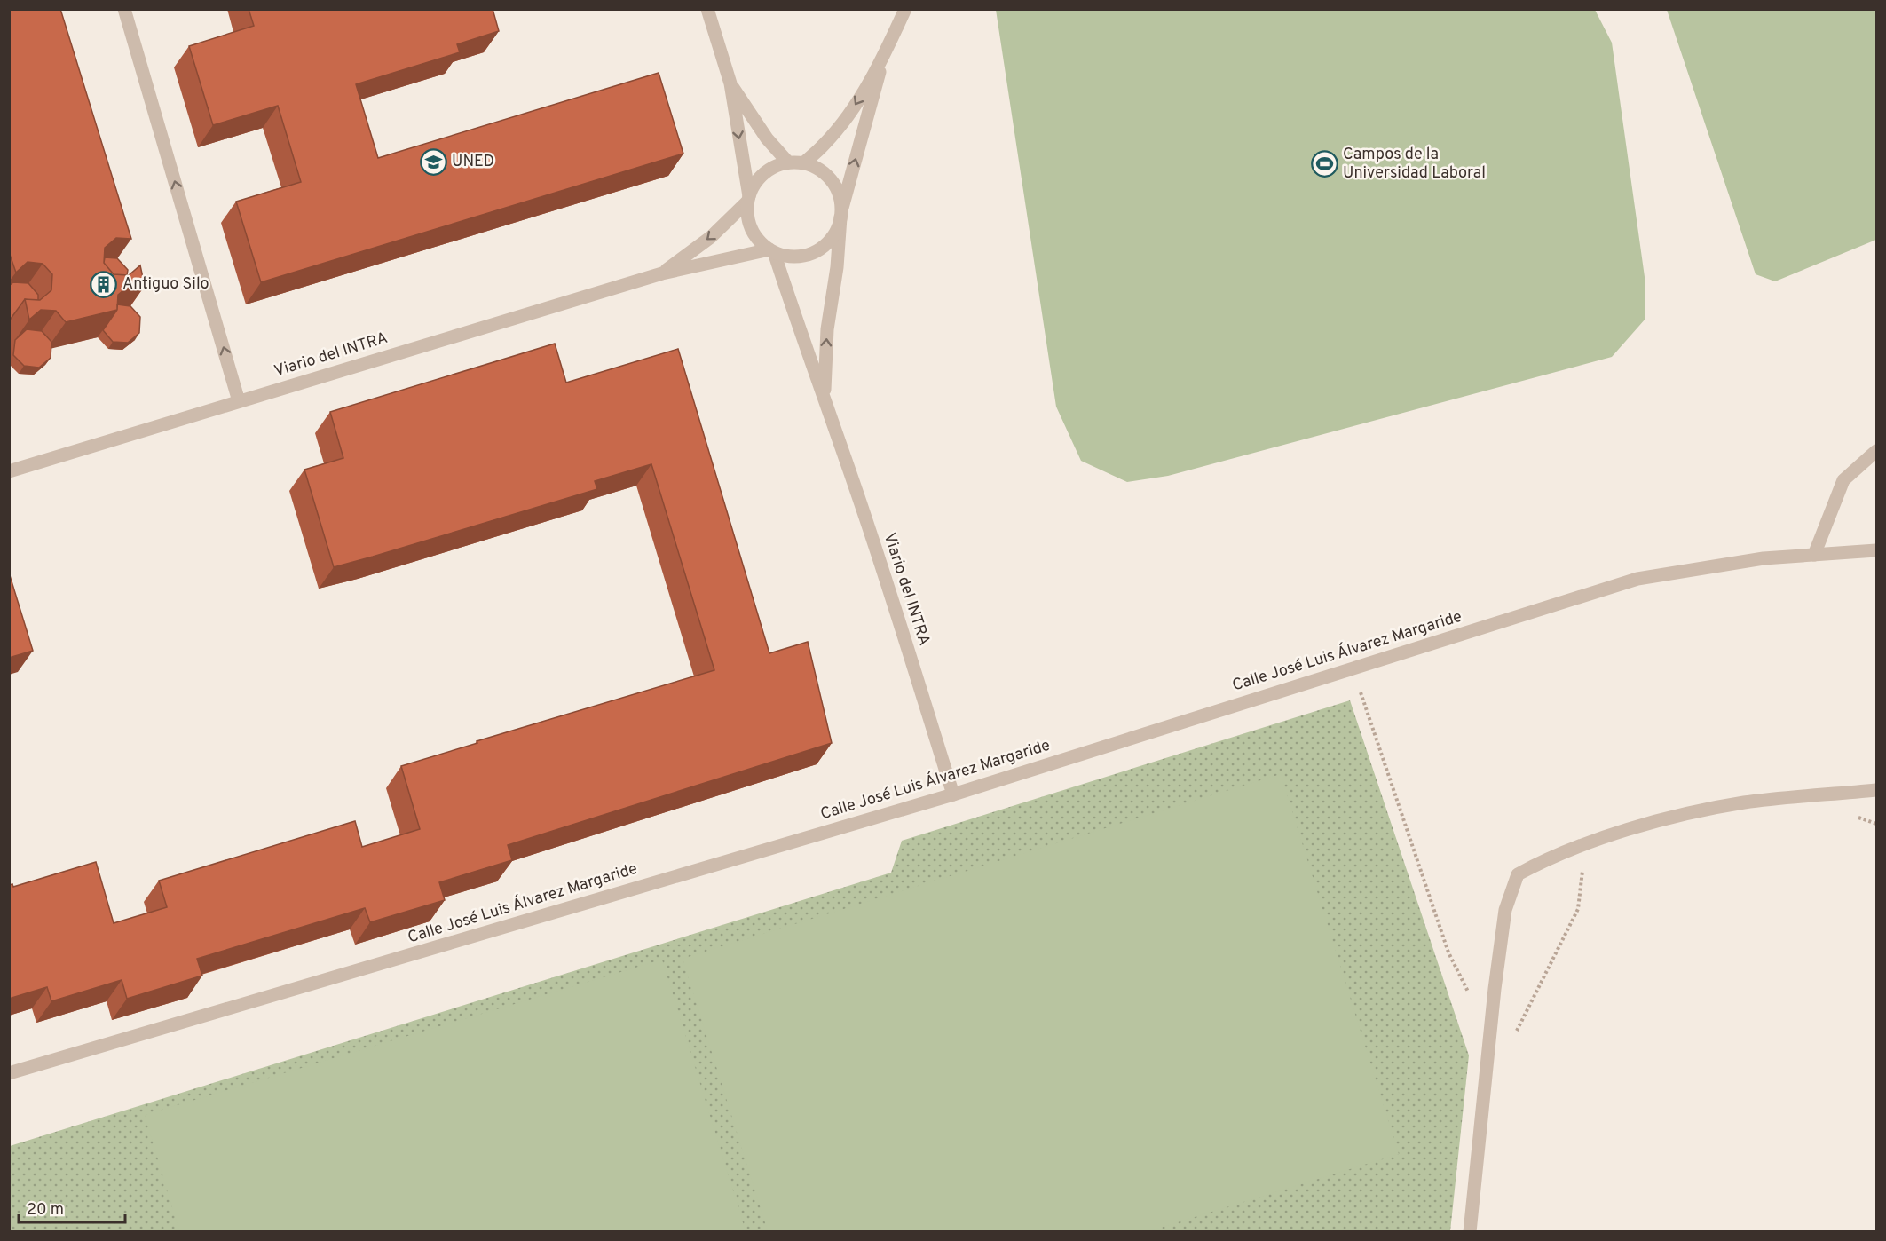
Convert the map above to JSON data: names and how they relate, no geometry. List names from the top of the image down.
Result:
{
  "streets": {
    "street": ["Viario del INTRA", "Calle José Luis Álvarez Margaride"]
  },
  "crossings": [
    ["Viario del INTRA", "Calle José Luis Álvarez Margaride"]
  ],
  "places": {
    "school or university": ["UNED"],
    "sports": ["Campos de la Universidad Laboral"],
    "building": ["Antiguo Silo"]
  },
  "scale_bar": "20 m"
}
